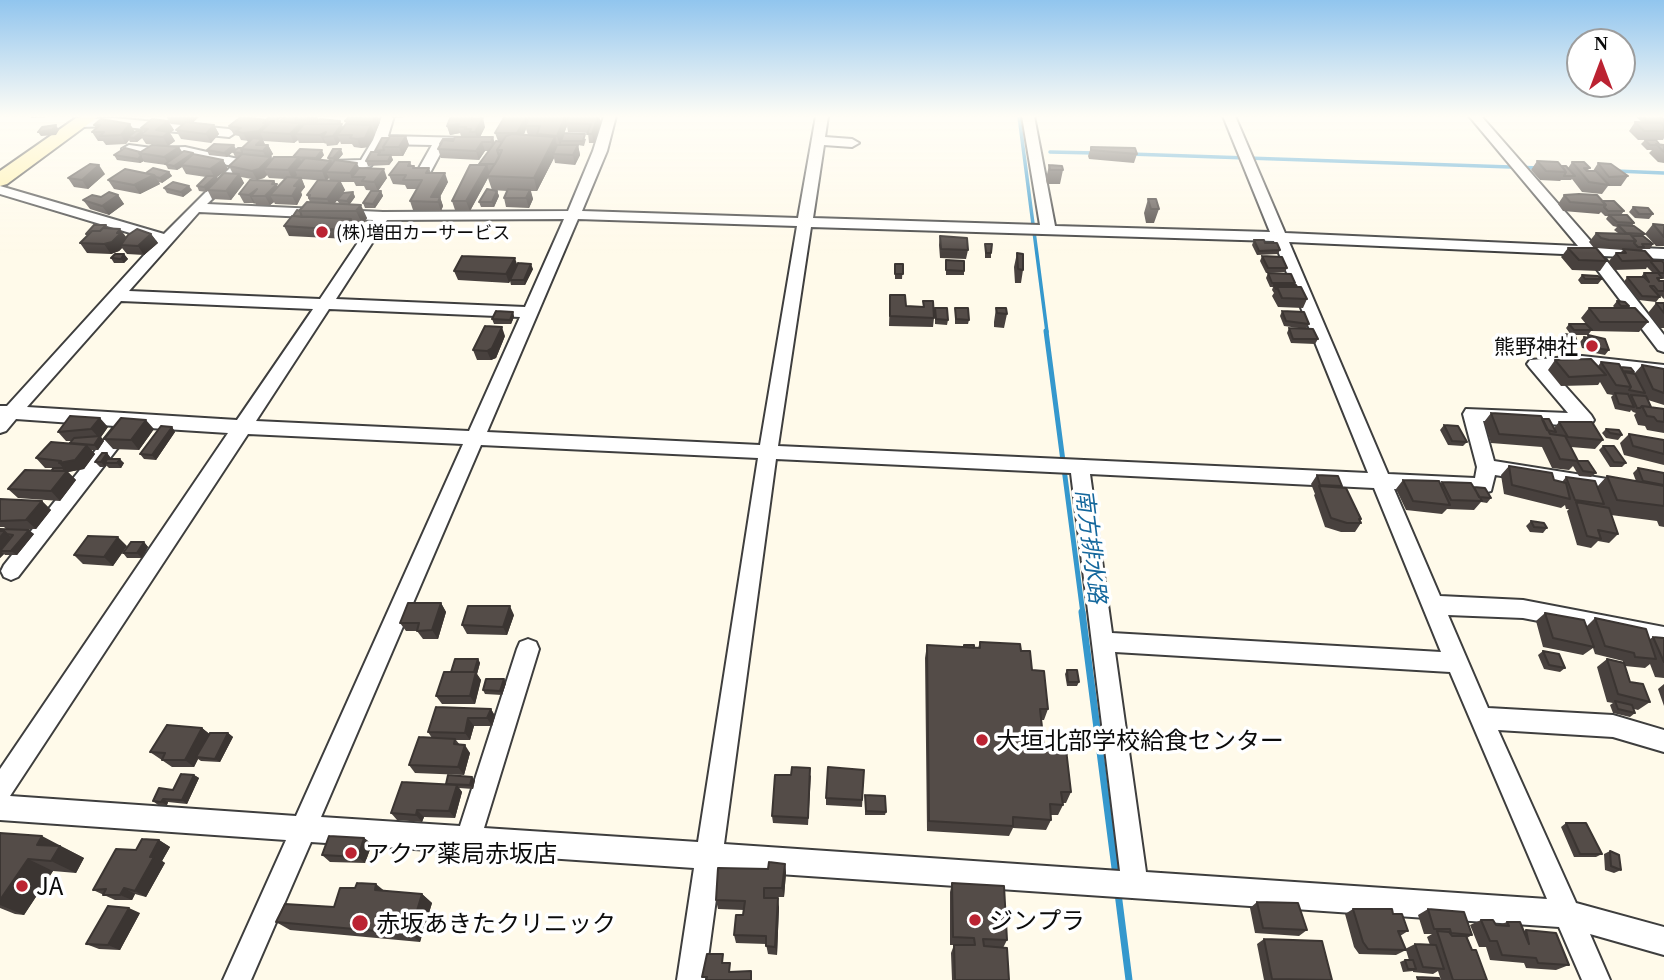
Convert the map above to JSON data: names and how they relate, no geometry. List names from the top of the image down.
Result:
{
  "water": ["南方排水路"],
  "places": [
    "(株)増田カーサービス",
    "熊野神社",
    "大垣北部学校給食センター",
    "アクア薬局赤坂店",
    "JA",
    "ジンプラ",
    "赤坂あきたクリニック"
  ],
  "north": "top"
}
